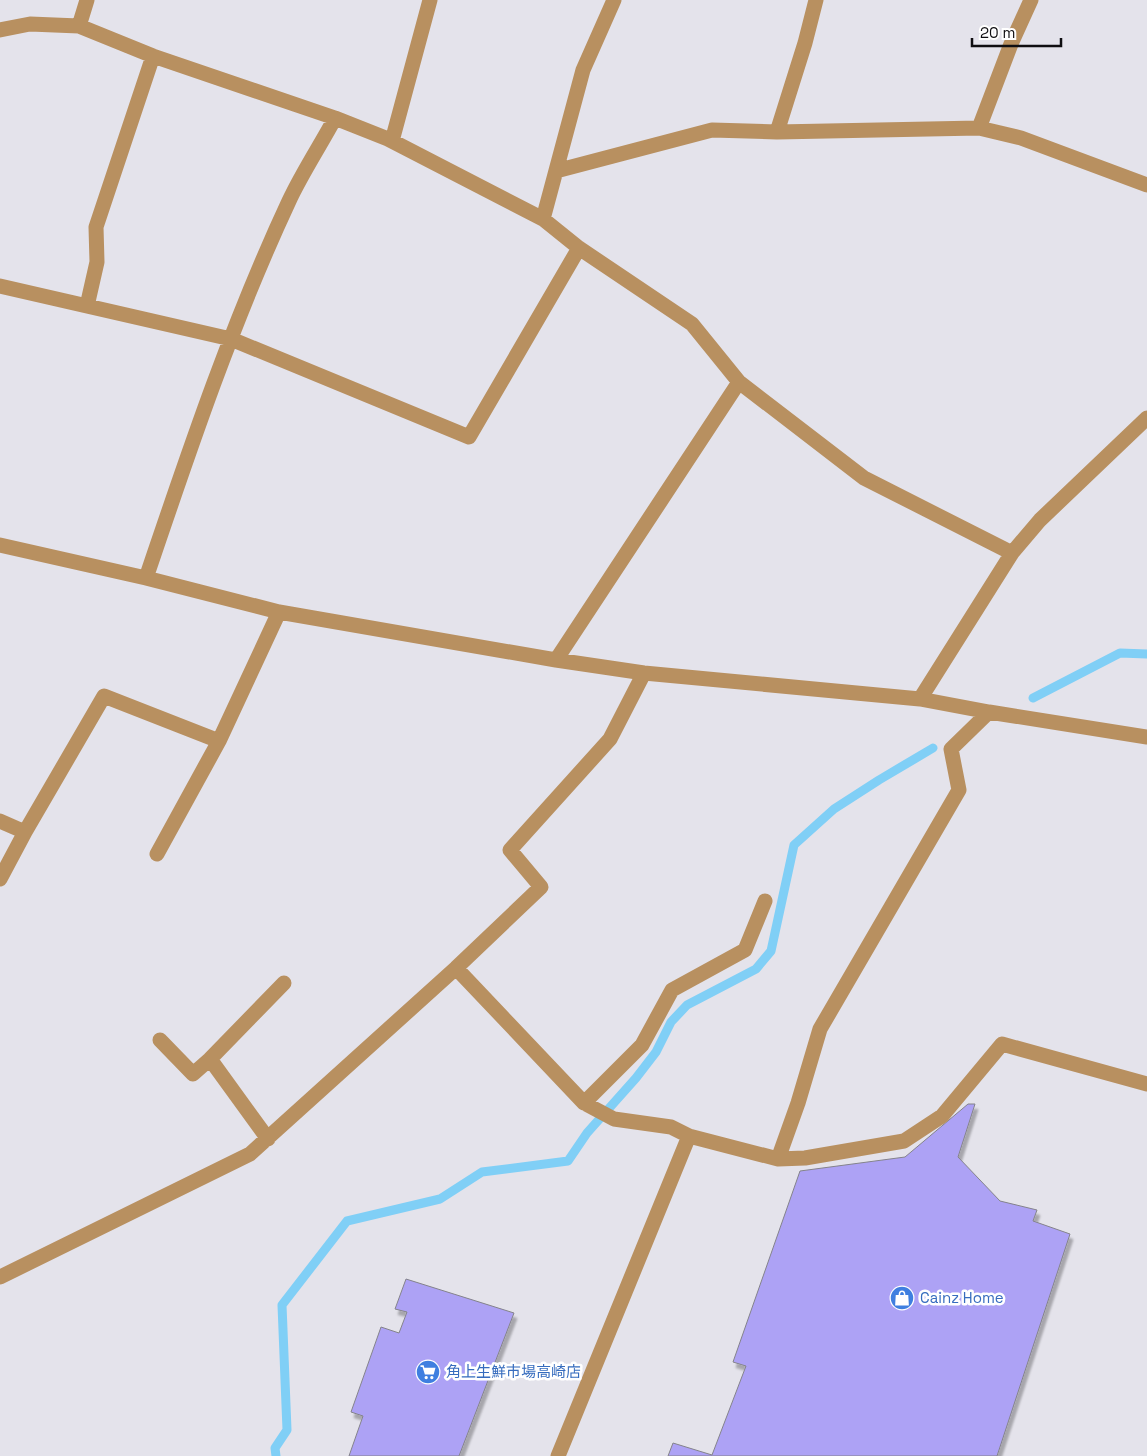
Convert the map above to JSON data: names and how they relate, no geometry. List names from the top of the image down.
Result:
{
  "places": {
    "shop": ["Cainz Home"],
    "supermarket": ["角上生鮮市場高崎店"]
  },
  "scale_bar": "20 m"
}
